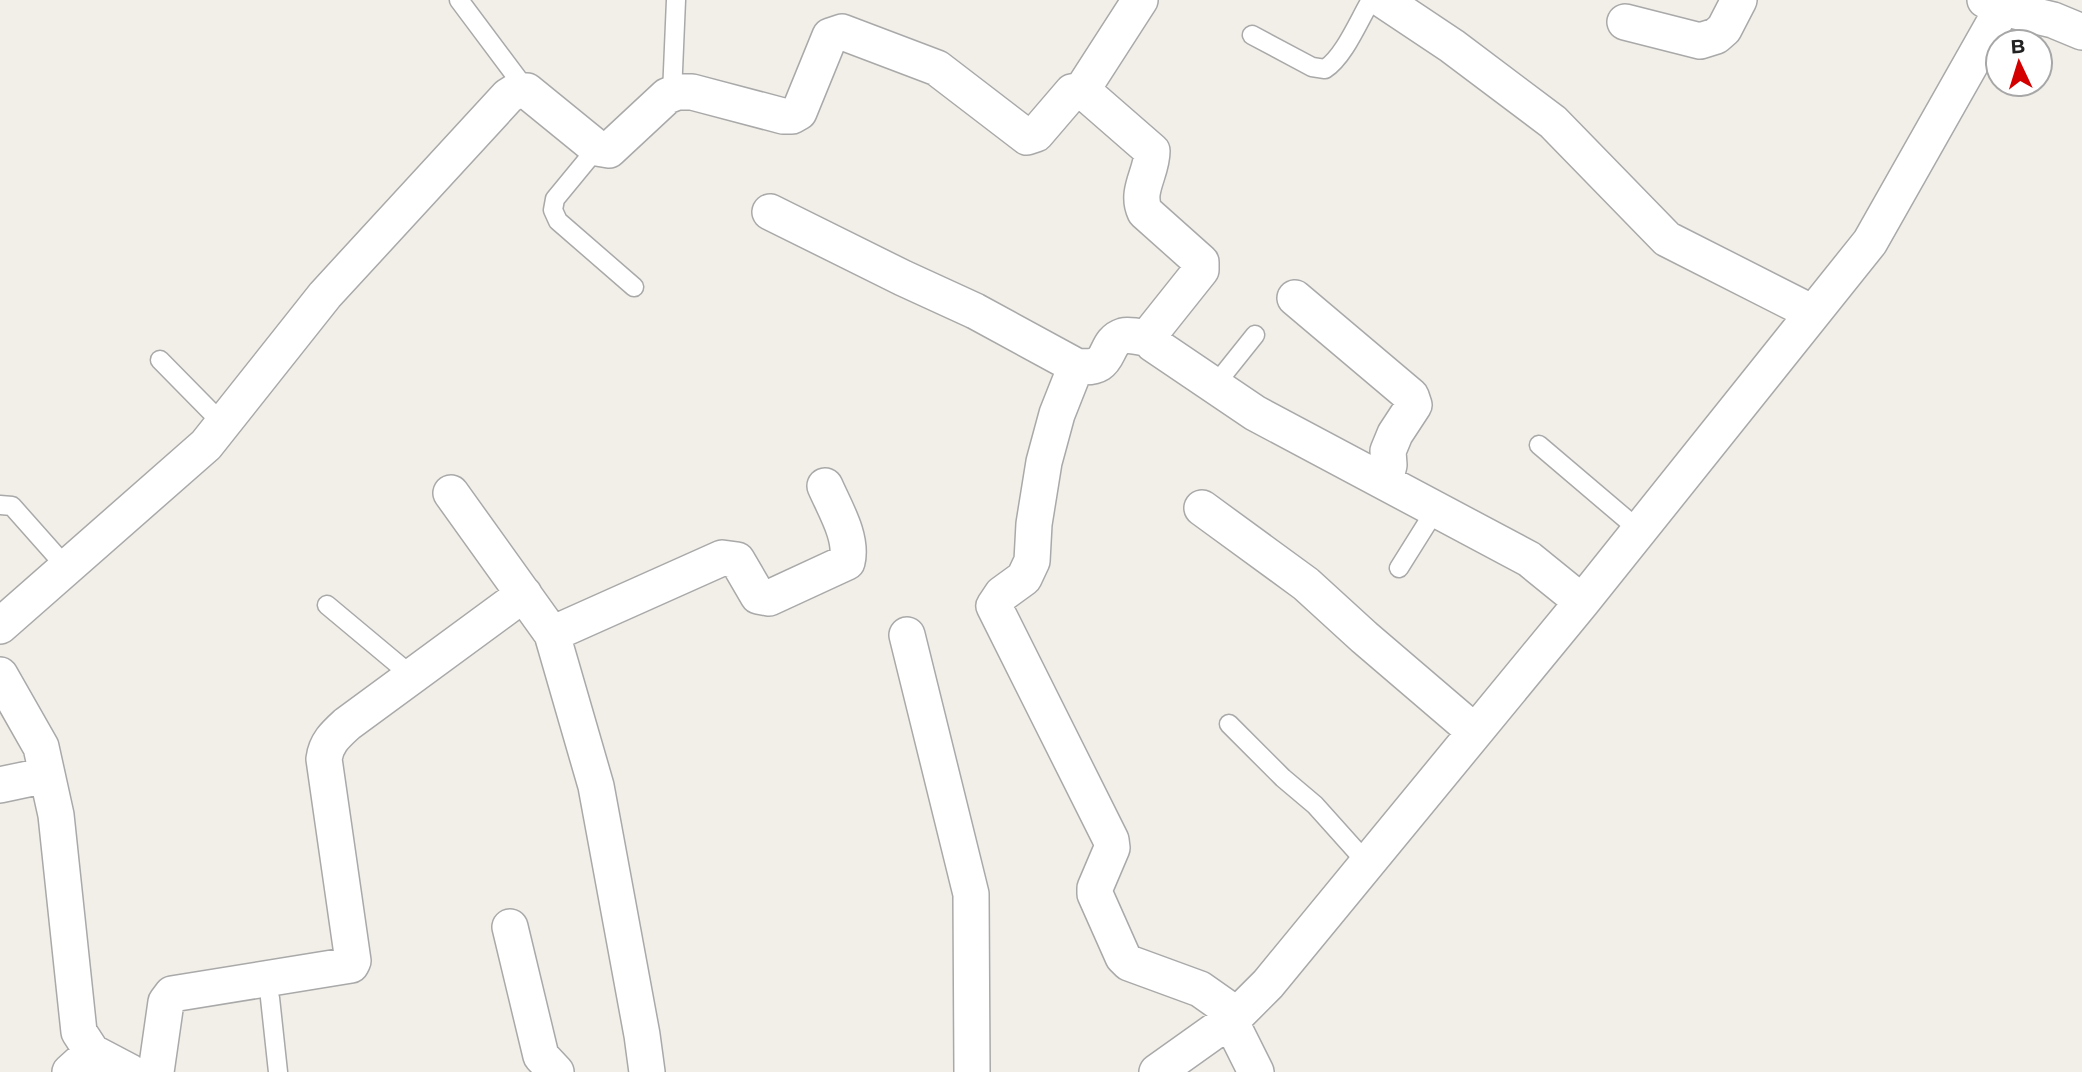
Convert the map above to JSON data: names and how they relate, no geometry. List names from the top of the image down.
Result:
{
  "north": "top"
}
